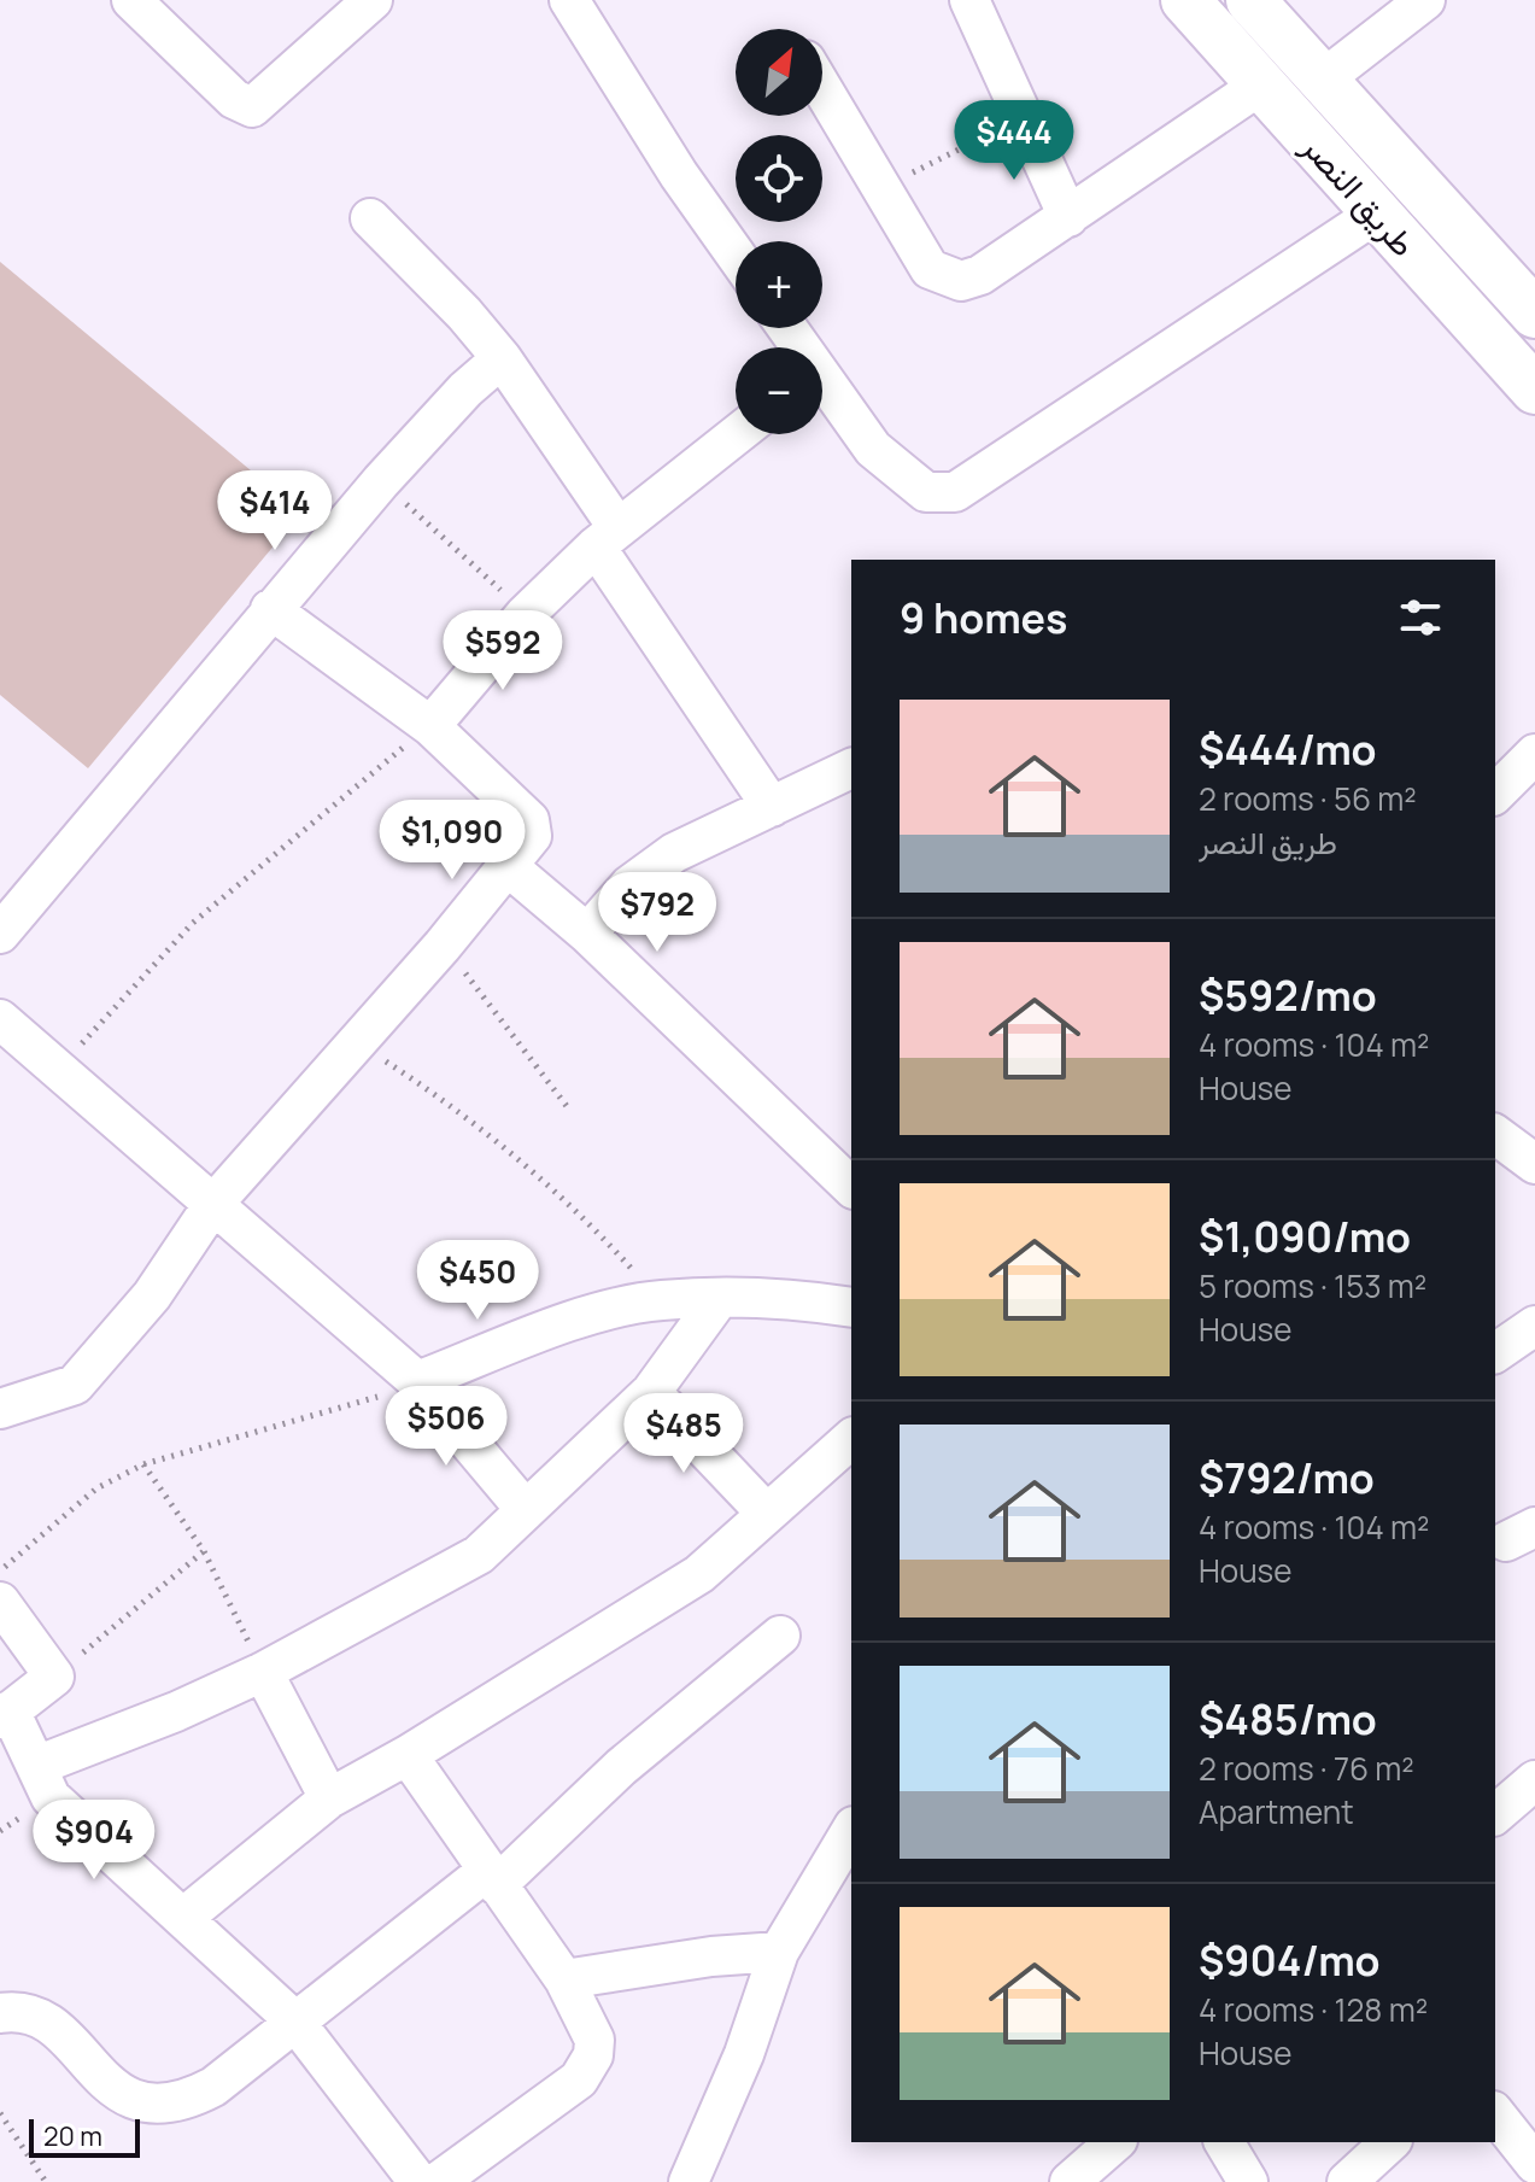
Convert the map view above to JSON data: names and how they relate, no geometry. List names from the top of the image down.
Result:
{
  "streets": {
    "street": ["طريق النصر"]
  },
  "scale_bar": "20 m",
  "north": "top right",
  "page": {
    "map_buttons": ["+", "−"],
    "price": [
      "$444",
      "$414",
      "$592",
      "$1,090",
      "$792",
      "$450",
      "$506",
      "$485",
      "$904"
    ],
    "heading": "9 homes",
    "list": [
      {
        "name": "$444/mo",
        "note": "2 rooms · 56 m² · طريق النصر"
      },
      {
        "name": "$592/mo",
        "note": "4 rooms · 104 m² · House"
      },
      {
        "name": "$1,090/mo",
        "note": "5 rooms · 153 m² · House"
      },
      {
        "name": "$792/mo",
        "note": "4 rooms · 104 m² · House"
      },
      {
        "name": "$485/mo",
        "note": "2 rooms · 76 m² · Apartment"
      },
      {
        "name": "$904/mo",
        "note": "4 rooms · 128 m² · House"
      }
    ],
    "scale": "20 m"
  }
}
